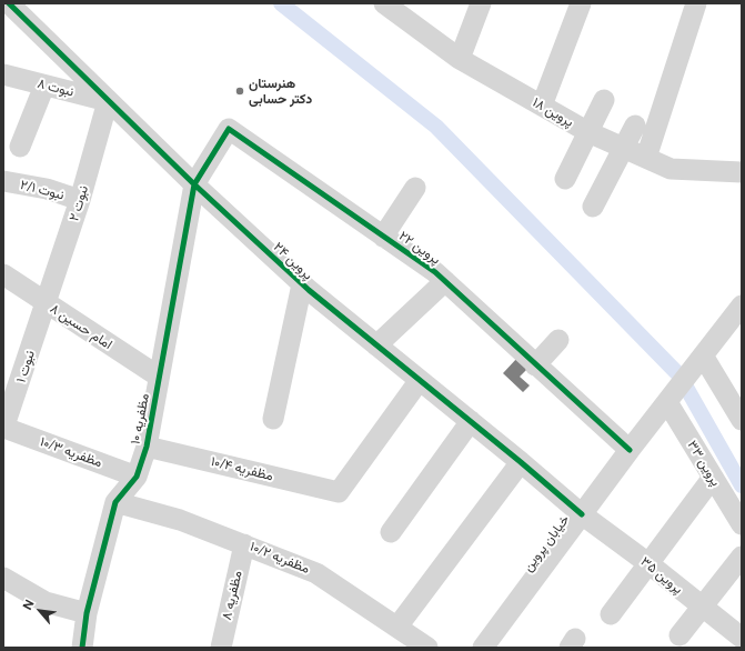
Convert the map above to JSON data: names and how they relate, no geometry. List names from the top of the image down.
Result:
{
  "streets": {
    "street": [
      "نبوت ۸",
      "پروین ۱۸",
      "نبوت ۲/۱",
      "نبوت ۲",
      "پروین ۲۲",
      "پروین ۲۴",
      "امام حسین ۸",
      "نبوت ۱",
      "مظفریه ۱۰",
      "مظفریه ۱۰/۳",
      "پروین ۳۳",
      "مظفریه ۱۰/۴",
      "خیابان پروین",
      "مظفریه ۱۰/۲",
      "پروین ۳۵",
      "مظفریه ۸"
    ]
  },
  "crossings": [
    ["نبوت ۸", "نبوت ۲"],
    ["نبوت ۸", "پروین ۲۴"],
    ["نبوت ۲/۱", "نبوت ۲"],
    ["نبوت ۲", "پروین ۲۴"],
    ["نبوت ۲", "امام حسین ۸"],
    ["نبوت ۲", "نبوت ۱"],
    ["پروین ۲۲", "پروین ۲۴"],
    ["پروین ۲۲", "مظفریه ۱۰"],
    ["پروین ۲۲", "خیابان پروین"],
    ["پروین ۲۴", "مظفریه ۱۰"],
    ["پروین ۲۴", "مظفریه ۱۰/۴"],
    ["پروین ۲۴", "خیابان پروین"],
    ["پروین ۲۴", "پروین ۳۵"],
    ["امام حسین ۸", "نبوت ۱"],
    ["امام حسین ۸", "مظفریه ۱۰"],
    ["نبوت ۱", "مظفریه ۱۰/۳"],
    ["مظفریه ۱۰", "مظفریه ۱۰/۳"],
    ["مظفریه ۱۰", "مظفریه ۱۰/۴"],
    ["مظفریه ۱۰", "مظفریه ۱۰/۲"],
    ["پروین ۳۳", "خیابان پروین"],
    ["خیابان پروین", "پروین ۳۵"],
    ["مظفریه ۱۰/۲", "مظفریه ۸"]
  ],
  "places": ["هنرستان دکتر حسابی"],
  "north": "top left"
}
